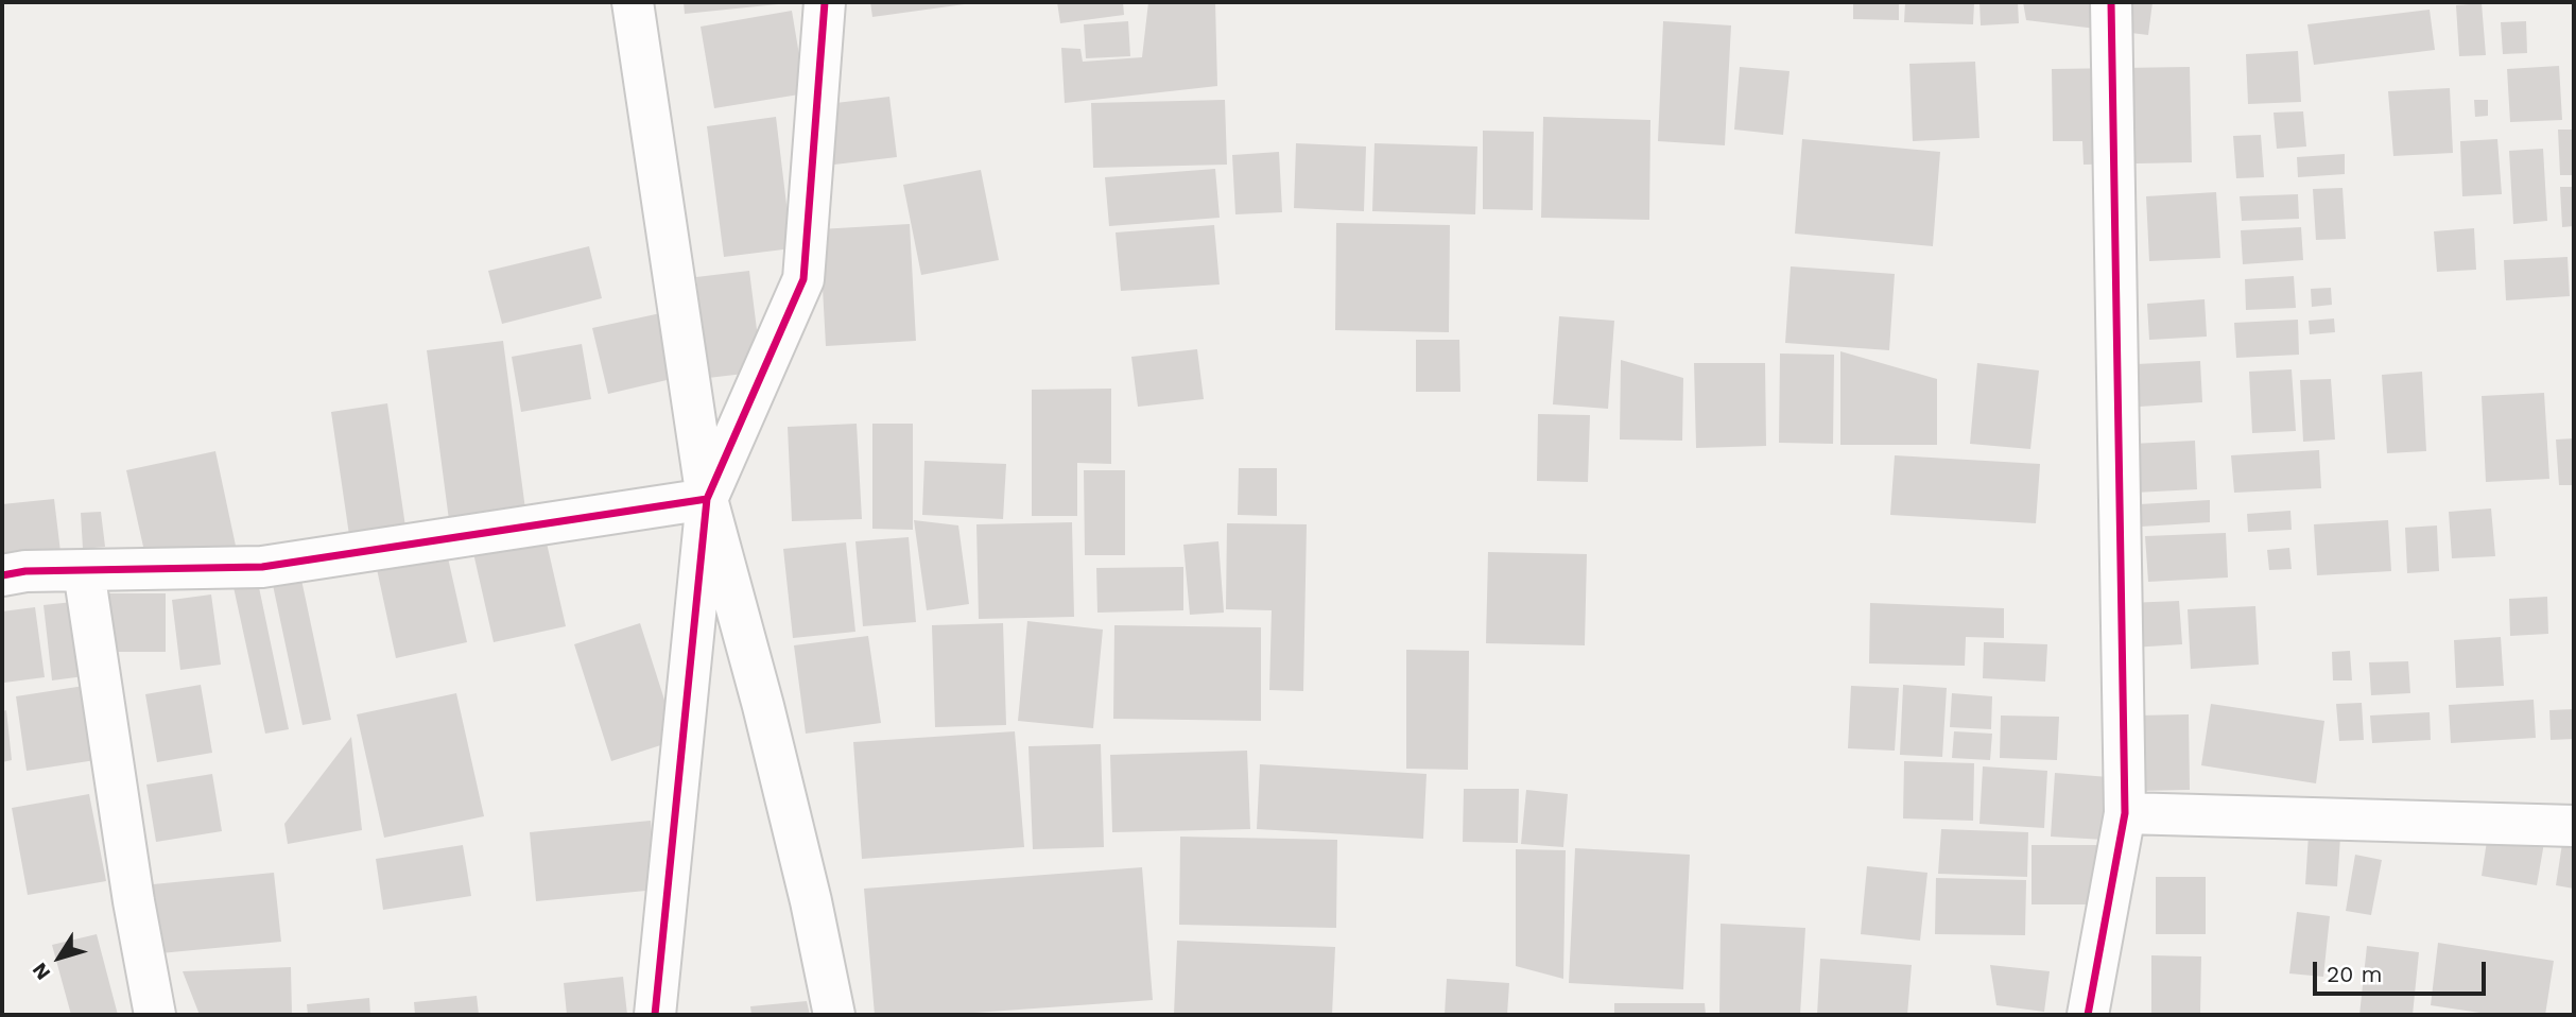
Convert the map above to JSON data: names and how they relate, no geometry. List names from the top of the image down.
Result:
{
  "scale_bar": "20 m",
  "north": "bottom left"
}
